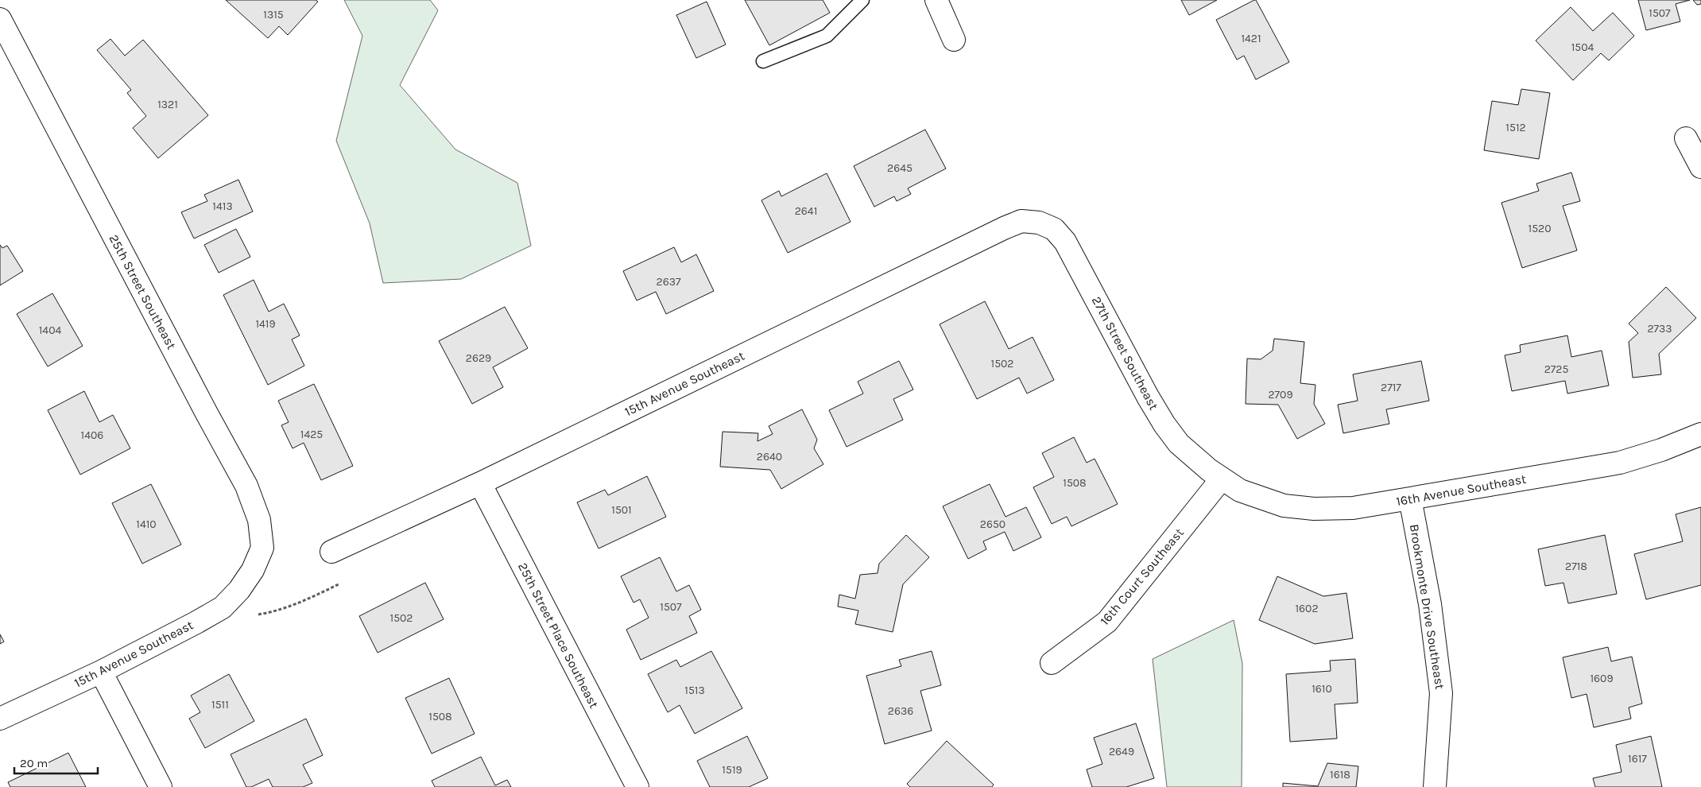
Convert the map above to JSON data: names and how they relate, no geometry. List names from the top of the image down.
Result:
{
  "streets": {
    "street": [
      "25th Street Southeast",
      "27th Street Southeast",
      "15th Avenue Southeast",
      "16th Avenue Southeast",
      "16th Court Southeast",
      "Brookmonte Drive Southeast",
      "25th Street Place Southeast"
    ]
  },
  "crossings": [
    ["25th Street Southeast", "15th Avenue Southeast"],
    ["27th Street Southeast", "15th Avenue Southeast"],
    ["27th Street Southeast", "16th Avenue Southeast"],
    ["27th Street Southeast", "16th Court Southeast"],
    ["15th Avenue Southeast", "25th Street Place Southeast"],
    ["16th Avenue Southeast", "16th Court Southeast"],
    ["16th Avenue Southeast", "Brookmonte Drive Southeast"]
  ],
  "house_numbers": [
    "1507",
    "1315",
    "1421",
    "1504",
    "1321",
    "1512",
    "2645",
    "1413",
    "2641",
    "1520",
    "2637",
    "1419",
    "2733",
    "1404",
    "2629",
    "1502",
    "2725",
    "2717",
    "2709",
    "1425",
    "1406",
    "2640",
    "1508",
    "1501",
    "1410",
    "2650",
    "2718",
    "1507",
    "1602",
    "1502",
    "1609",
    "1610",
    "1513",
    "1511",
    "2636",
    "1508",
    "2649",
    "1617",
    "1519",
    "1618"
  ],
  "scale_bar": "20 m"
}
